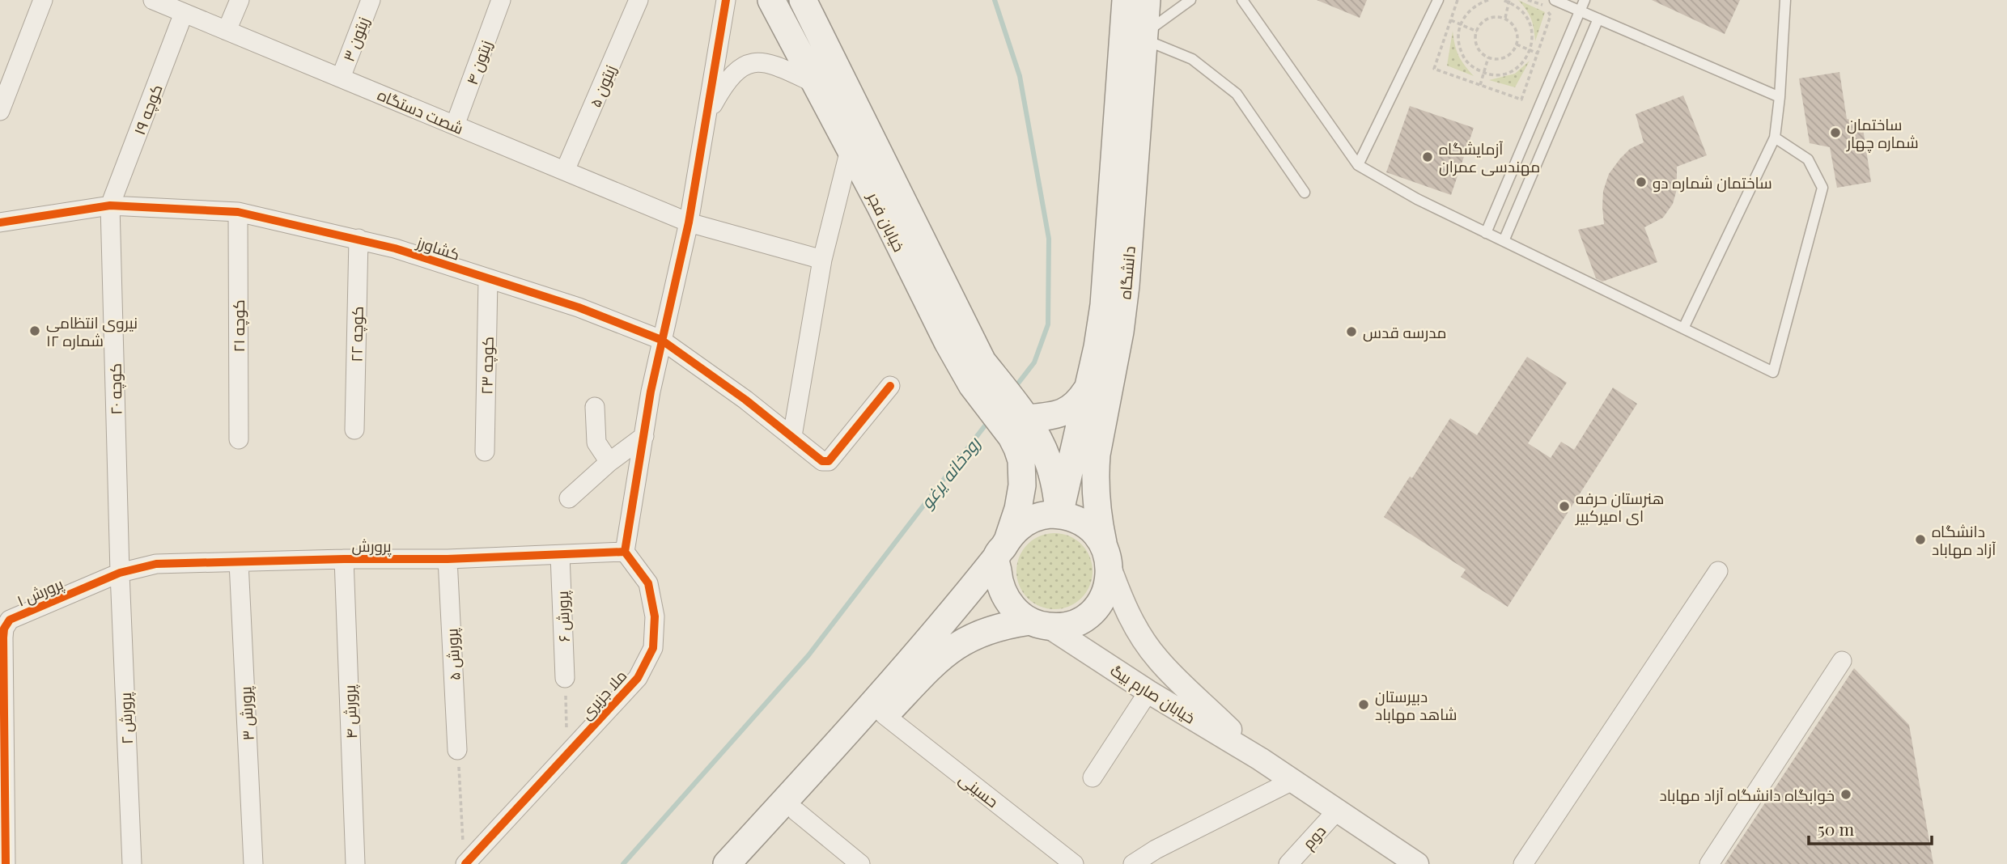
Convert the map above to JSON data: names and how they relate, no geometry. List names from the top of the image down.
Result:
{
  "streets": {
    "main road": ["خیابان فجر", "دانشگاه"],
    "street": [
      "زیتون ۳",
      "زیتون ۴",
      "زیتون ۵",
      "کوچه ۱۹",
      "شصت دستگاه",
      "کشاورز",
      "کوچه ۲۱",
      "کوچه ۲۲",
      "کوچه ۲۳",
      "کوچه ۲۰",
      "پرورش",
      "پرورش ۱",
      "پرورش ۶",
      "پرورش ۵",
      "خیابان صارم بیگ",
      "ملا جزیری",
      "پرورش ۴",
      "پرورش ۳",
      "پرورش ۲",
      "حسینی",
      "دوم"
    ]
  },
  "crossings": [
    ["زیتون ۳", "شصت دستگاه"],
    ["زیتون ۴", "شصت دستگاه"],
    ["زیتون ۵", "شصت دستگاه"],
    ["کوچه ۱۹", "شصت دستگاه"],
    ["کوچه ۱۹", "کشاورز"],
    ["کوچه ۱۹", "کوچه ۲۰"],
    ["کشاورز", "کوچه ۲۱"],
    ["کشاورز", "کوچه ۲۲"],
    ["کشاورز", "کوچه ۲۳"],
    ["کشاورز", "کوچه ۲۰"],
    ["دانشگاه", "خیابان صارم بیگ"],
    ["کوچه ۲۰", "پرورش"],
    ["کوچه ۲۰", "پرورش ۱"],
    ["کوچه ۲۰", "پرورش ۲"],
    ["پرورش", "پرورش ۱"],
    ["پرورش", "پرورش ۶"],
    ["پرورش", "پرورش ۵"],
    ["پرورش", "ملا جزیری"],
    ["پرورش", "پرورش ۴"],
    ["پرورش", "پرورش ۳"],
    ["پرورش", "پرورش ۲"],
    ["پرورش ۱", "پرورش ۲"],
    ["خیابان صارم بیگ", "دوم"]
  ],
  "water": ["رودخانه یرغو"],
  "places": [
    "ساختمان شماره چهار",
    "آزمایشگاه مهندسی عمران",
    "ساختمان شماره دو",
    "نیروی انتظامی شماره ۱۲",
    "مدرسه قدس",
    "هنرستان حرفه ای امیرکبیر",
    "دانشگاه آزاد مهاباد",
    "دبیرستان شاهد مهاباد",
    "خوابگاه دانشگاه آزاد مهاباد"
  ],
  "scale_bar": "50 m"
}
